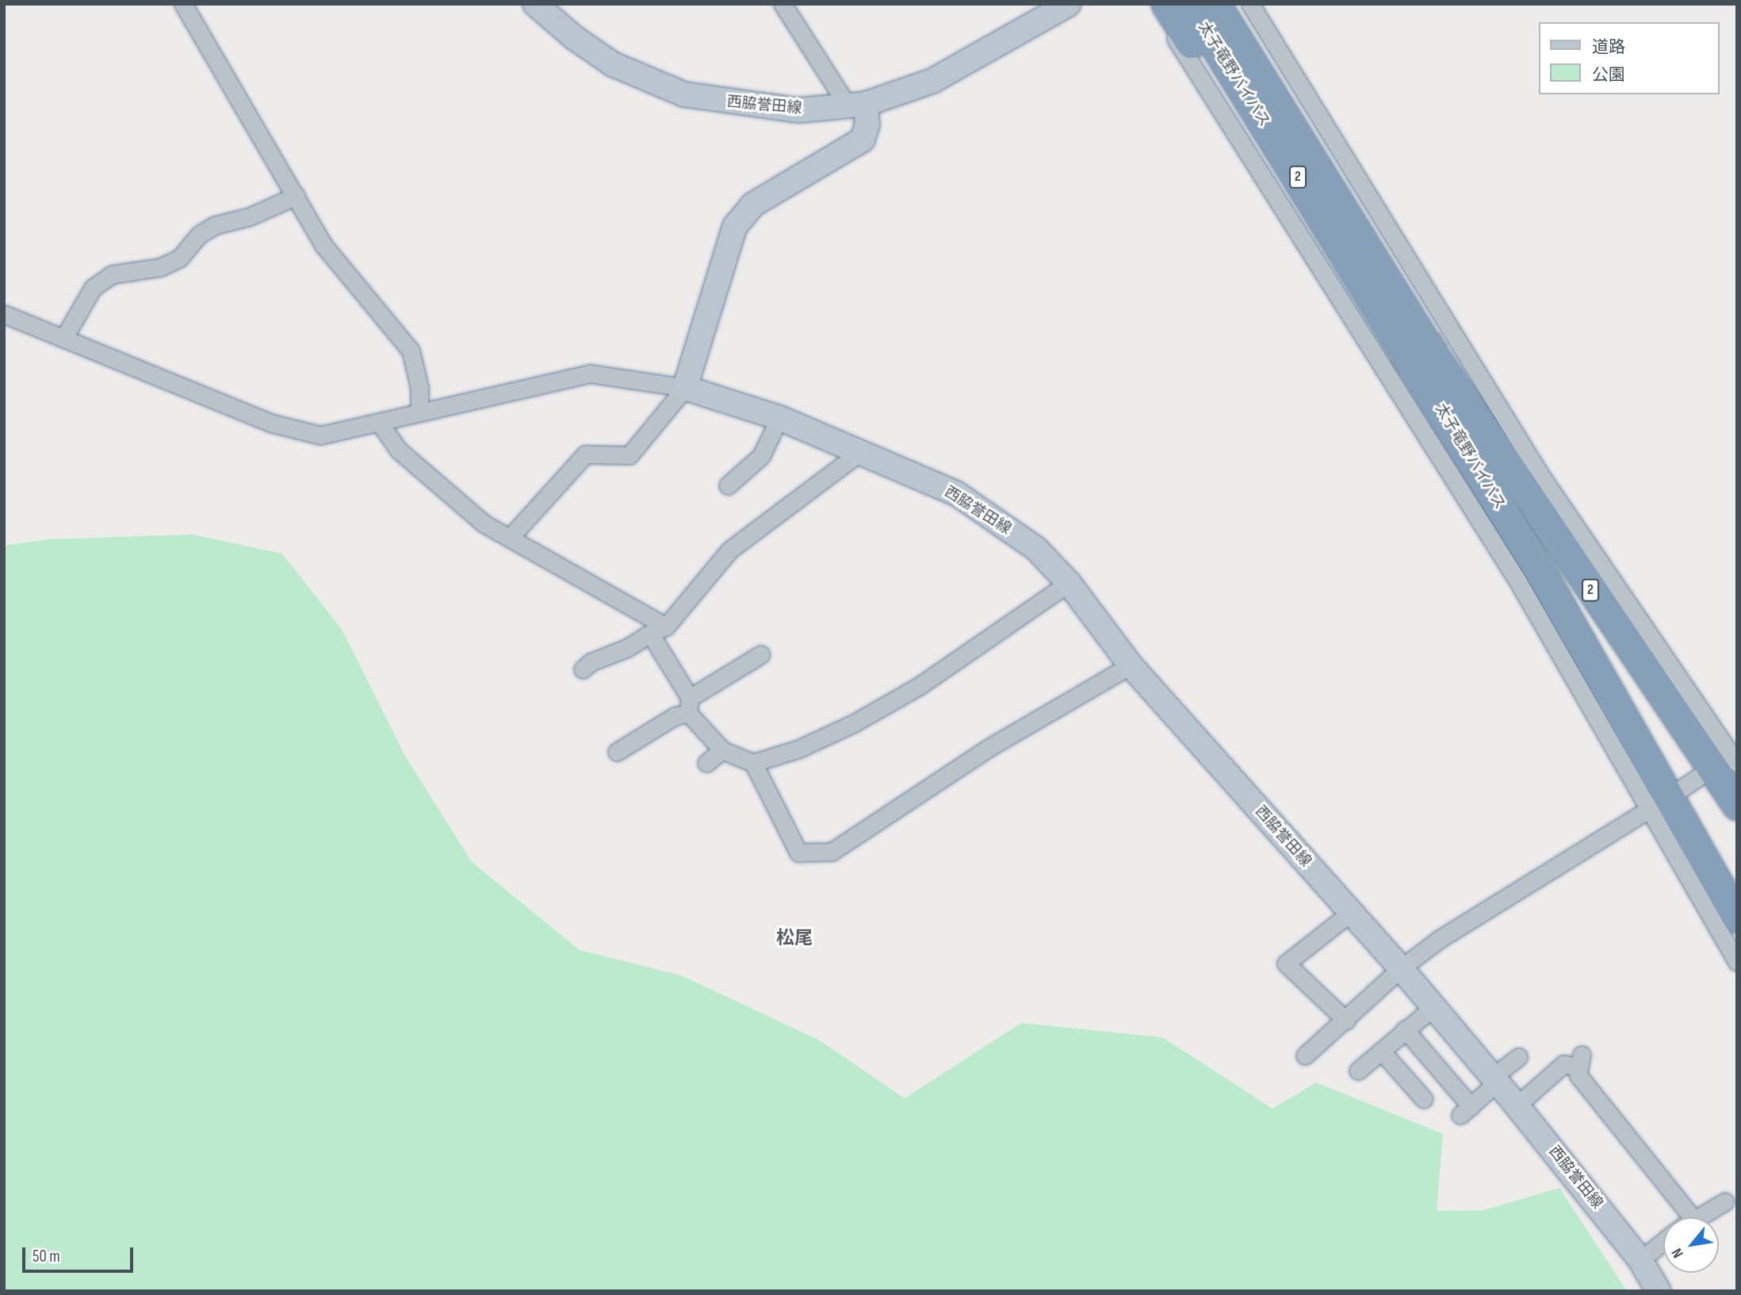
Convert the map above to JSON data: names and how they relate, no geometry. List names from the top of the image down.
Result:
{
  "streets": {
    "highway": ["太子竜野バイパス", "2"],
    "main road": ["西脇誉田線"]
  },
  "districts": ["松尾"],
  "legend": ["道路", "公園"],
  "scale_bar": "50 m",
  "north": "bottom left"
}
